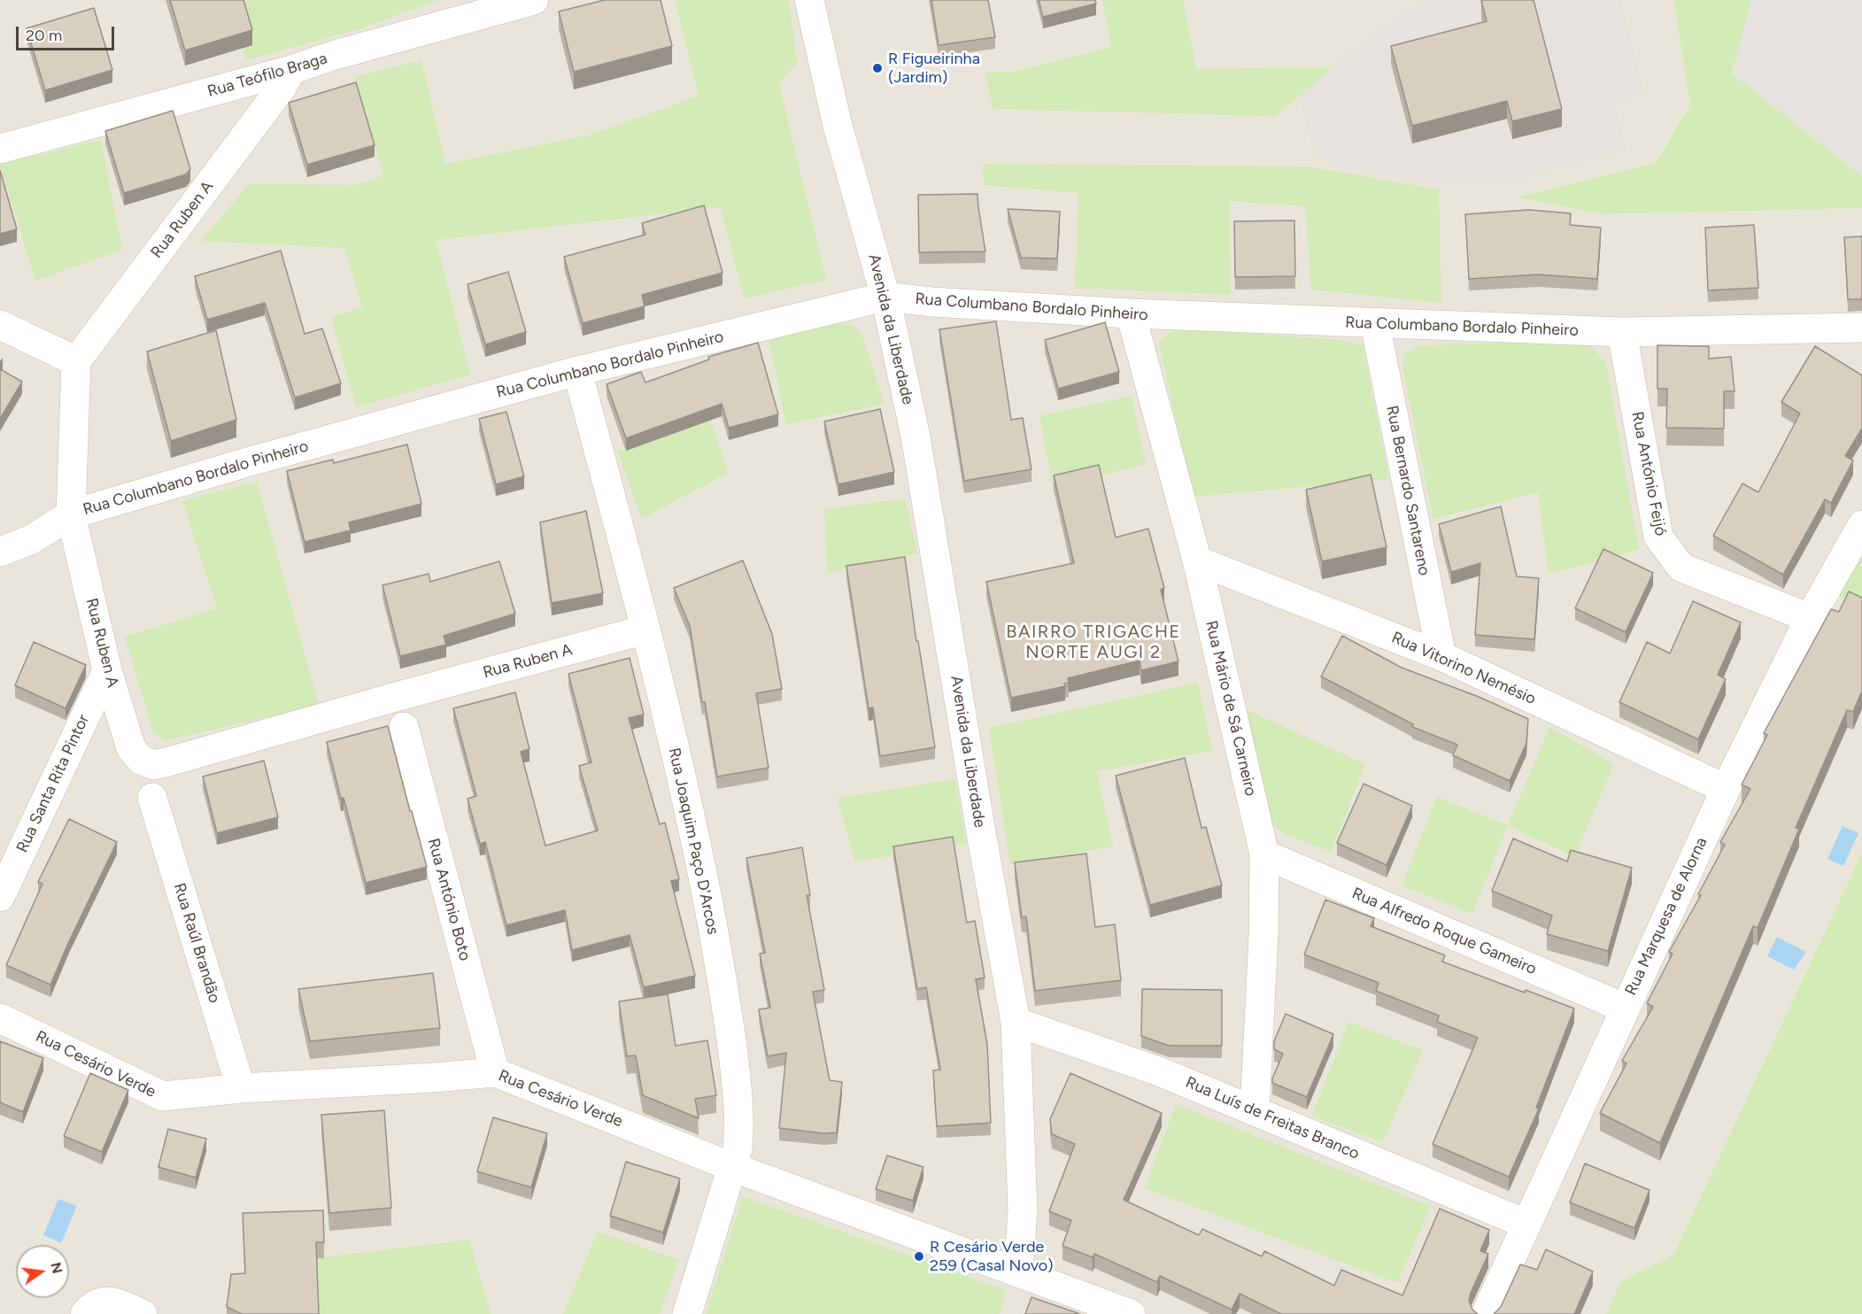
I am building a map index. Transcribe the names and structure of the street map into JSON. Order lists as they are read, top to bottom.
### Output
{
  "streets": {
    "street": [
      "Rua Teófilo Braga",
      "Rua Ruben A",
      "Rua Columbano Bordalo Pinheiro",
      "Avenida da Liberdade",
      "Rua António Feijó",
      "Rua Bernardo Santareno",
      "Rua Vitorino Nemésio",
      "Rua Mário de Sá Carneiro",
      "Rua Santa Rita Pintor",
      "Rua Joaquim Paço D'Arcos",
      "Rua António Boto",
      "Rua Marquesa de Alorna",
      "Rua Alfredo Roque Gameiro",
      "Rua Raúl Brandão",
      "Rua Cesário Verde",
      "Rua Luís de Freitas Branco"
    ]
  },
  "crossings": [
    ["Rua Teófilo Braga", "Rua Ruben A"],
    ["Rua Ruben A", "Rua Columbano Bordalo Pinheiro"],
    ["Rua Ruben A", "Rua Santa Rita Pintor"],
    ["Rua Ruben A", "Rua Joaquim Paço D'Arcos"],
    ["Rua Columbano Bordalo Pinheiro", "Avenida da Liberdade"],
    ["Rua Columbano Bordalo Pinheiro", "Rua António Feijó"],
    ["Rua Columbano Bordalo Pinheiro", "Rua Bernardo Santareno"],
    ["Rua Columbano Bordalo Pinheiro", "Rua Mário de Sá Carneiro"],
    ["Rua Columbano Bordalo Pinheiro", "Rua Joaquim Paço D'Arcos"],
    ["Avenida da Liberdade", "Rua Cesário Verde"],
    ["Avenida da Liberdade", "Rua Luís de Freitas Branco"],
    ["Rua António Feijó", "Rua Marquesa de Alorna"],
    ["Rua Bernardo Santareno", "Rua Vitorino Nemésio"],
    ["Rua Vitorino Nemésio", "Rua Mário de Sá Carneiro"],
    ["Rua Vitorino Nemésio", "Rua Marquesa de Alorna"],
    ["Rua Mário de Sá Carneiro", "Rua Alfredo Roque Gameiro"],
    ["Rua Mário de Sá Carneiro", "Rua Luís de Freitas Branco"],
    ["Rua Joaquim Paço D'Arcos", "Rua Cesário Verde"],
    ["Rua António Boto", "Rua Cesário Verde"],
    ["Rua Marquesa de Alorna", "Rua Alfredo Roque Gameiro"],
    ["Rua Marquesa de Alorna", "Rua Luís de Freitas Branco"],
    ["Rua Raúl Brandão", "Rua Cesário Verde"]
  ],
  "districts": ["BAIRRO TRIGACHE NORTE AUGI 2"],
  "places": ["R Figueirinha (Jardim)", "R Cesário Verde 259 (Casal Novo)"],
  "scale_bar": "20 m",
  "north": "right"
}
